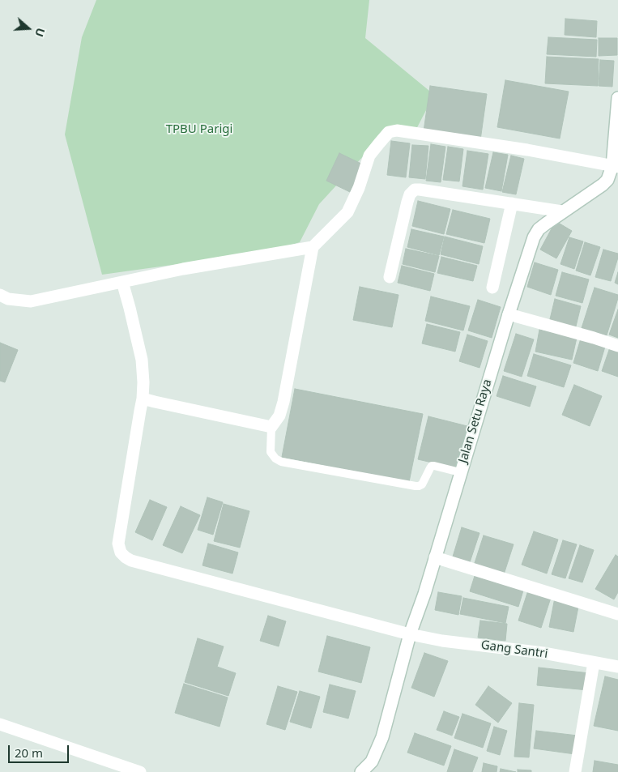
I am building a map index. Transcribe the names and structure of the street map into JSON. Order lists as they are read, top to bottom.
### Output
{
  "streets": {
    "street": ["Jalan Setu Raya", "Gang Santri"]
  },
  "crossings": [
    ["Jalan Setu Raya", "Gang Santri"]
  ],
  "parks": ["TPBU Parigi"],
  "scale_bar": "20 m",
  "north": "right"
}
